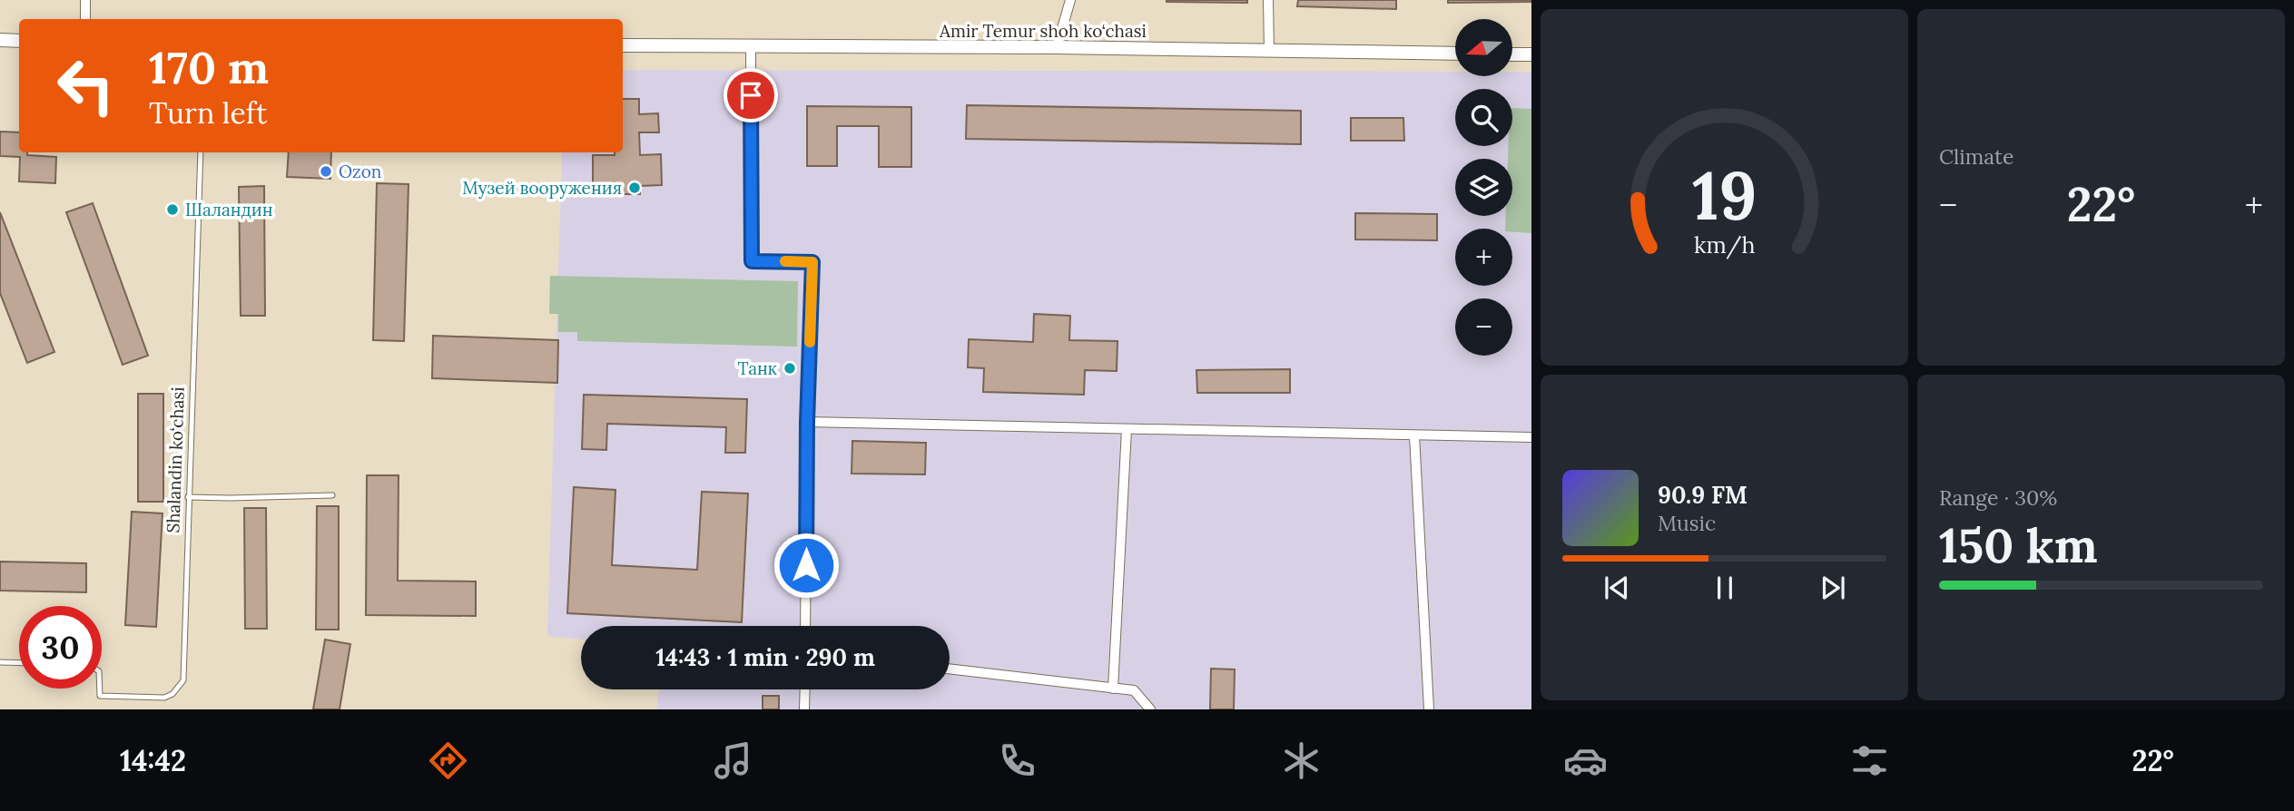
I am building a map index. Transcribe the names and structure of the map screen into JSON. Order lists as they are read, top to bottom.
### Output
{
  "streets": {
    "main road": ["Amir Temur shoh ko‘chasi"],
    "lane": ["Shalandin ko‘chasi"]
  },
  "places": [
    "Ozon",
    "Музей вооружения",
    "Шаландин",
    "Танк"
  ],
  "north": "left",
  "page": {
    "tile": [
      "Climate",
      ["Range · 30%", "150 km"]
    ],
    "map_buttons": ["+", "−"],
    "turn": ["170 m", "Turn left"],
    "heat": ["−", "22°", "+"],
    "song": ["90.9 FM", "Music"],
    "limit": "30",
    "trip": "14:43 · 1 min · 290 m",
    "tabs": ["14:42", "22°"],
    "gauge": ["19", "km/h"]
  }
}
